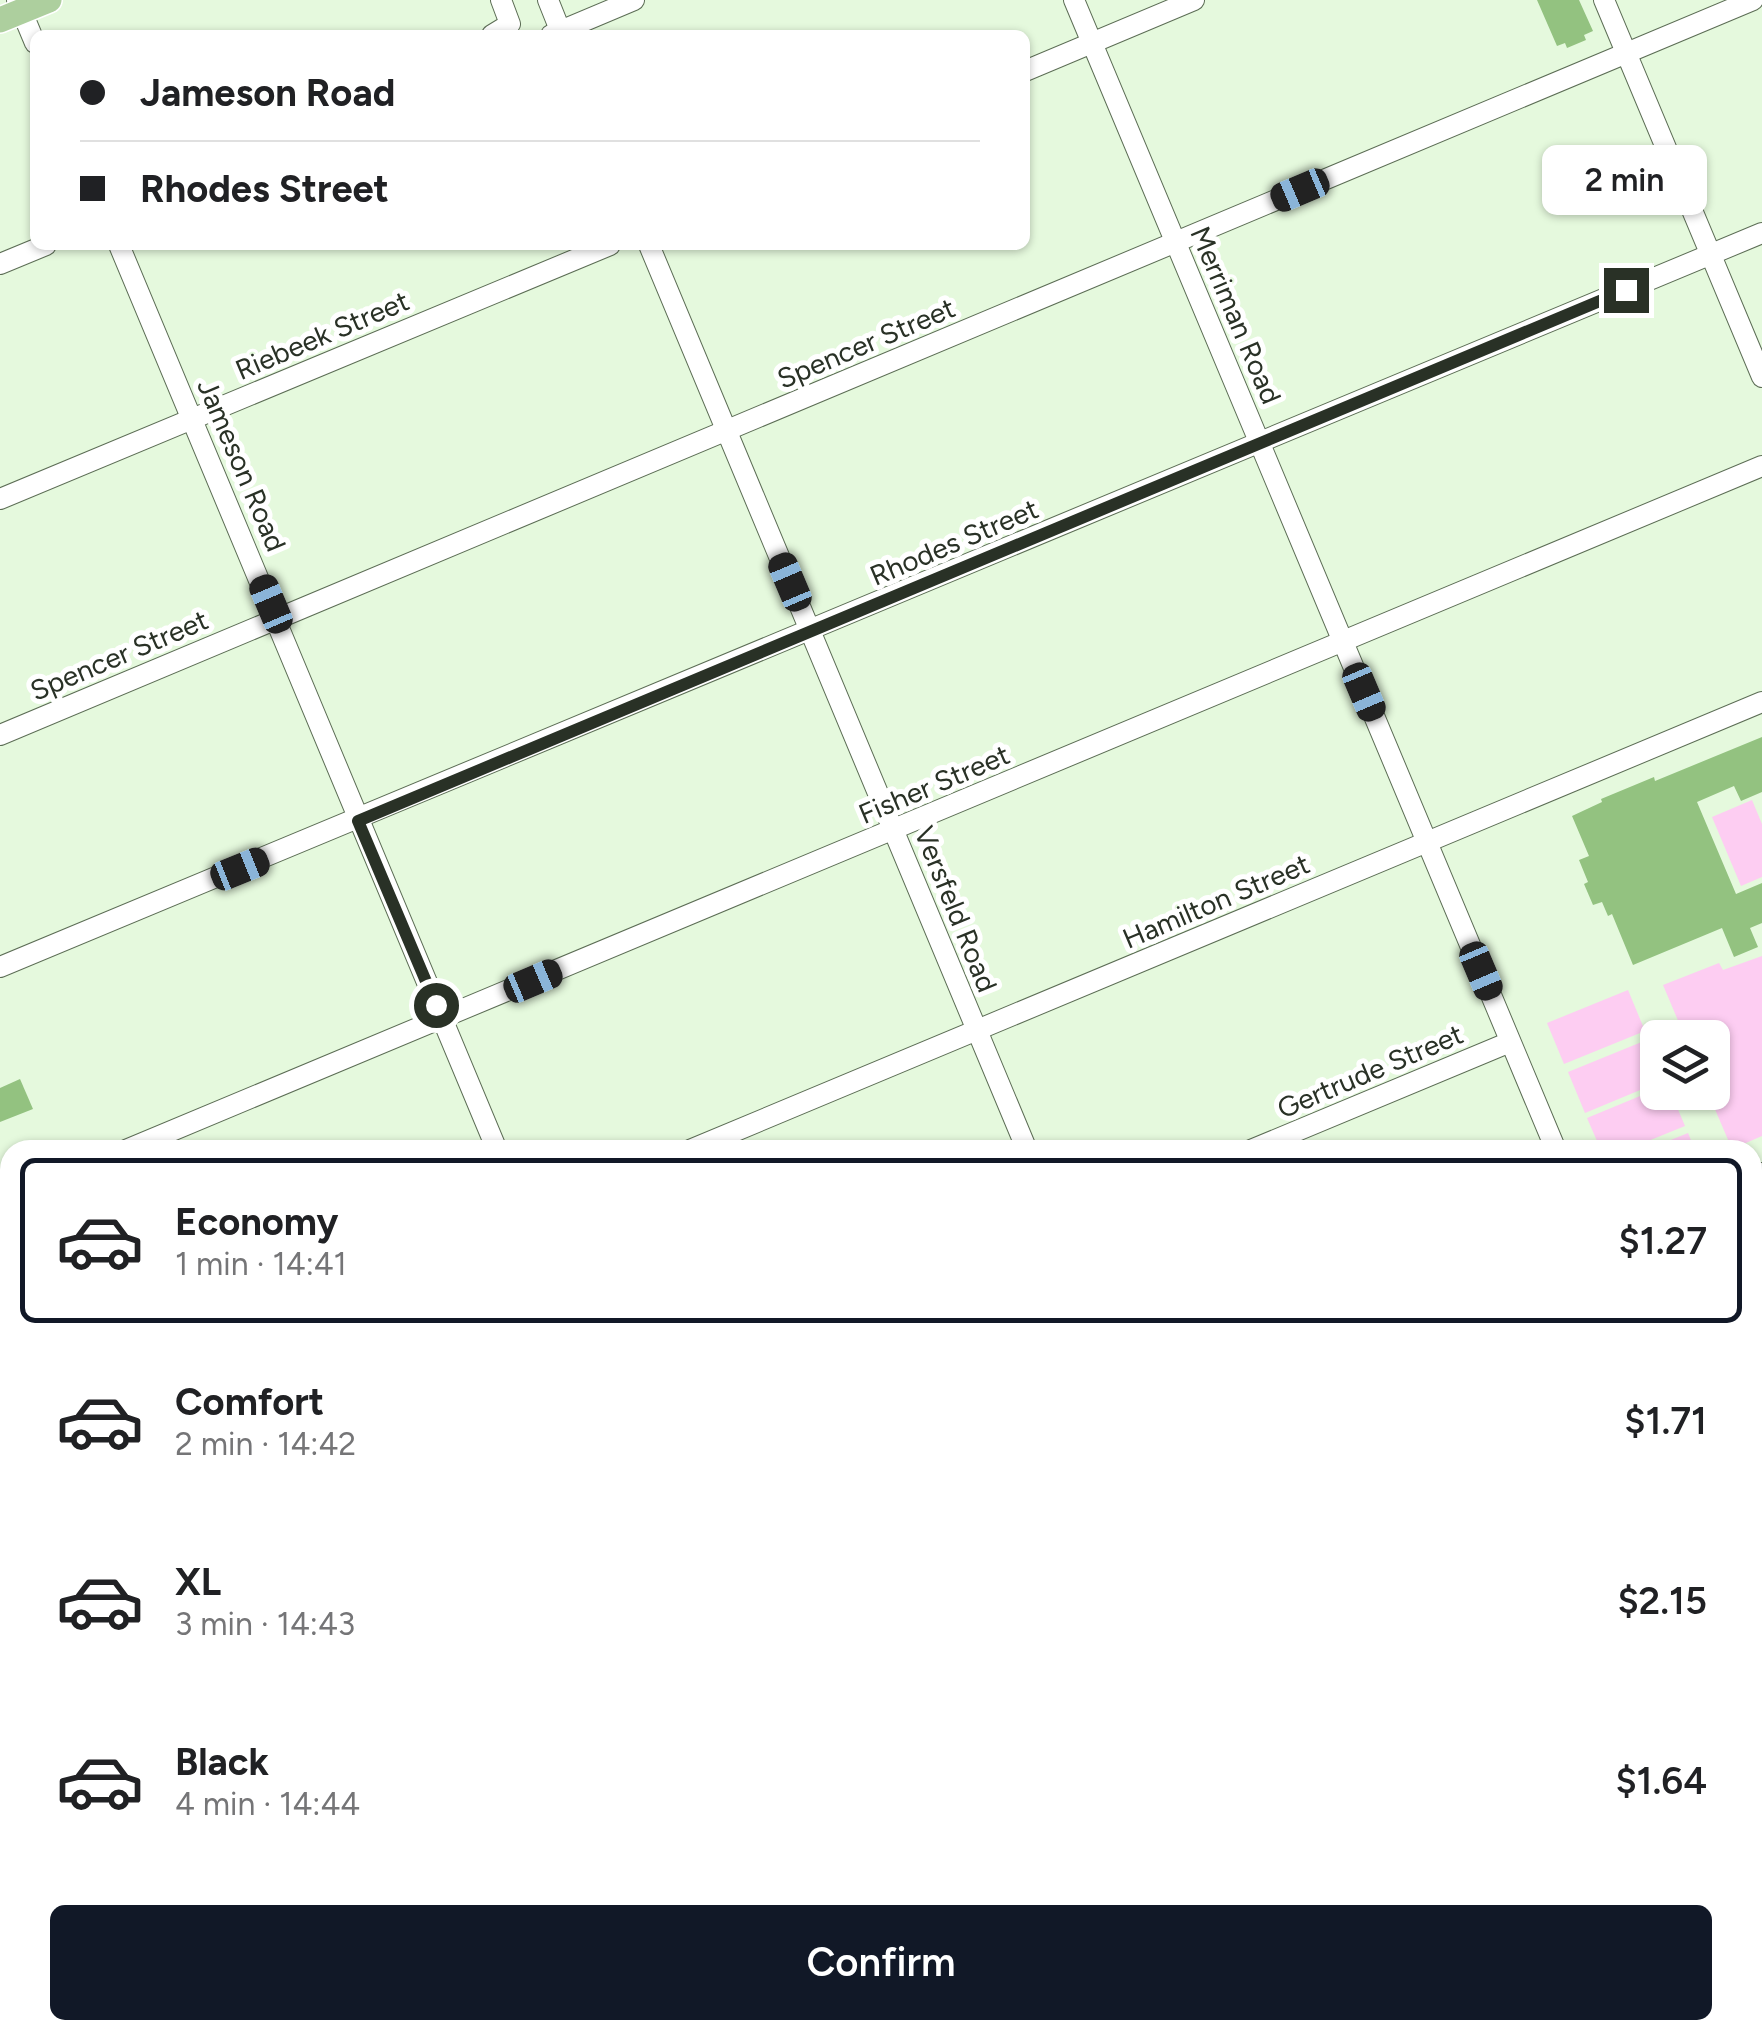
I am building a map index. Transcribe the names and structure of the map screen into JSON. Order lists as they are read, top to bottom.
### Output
{
  "streets": {
    "street": [
      "Merriman Road",
      "Riebeek Street",
      "Spencer Street",
      "Jameson Road",
      "Rhodes Street",
      "Fisher Street",
      "Hamilton Street",
      "Versfeld Road",
      "Gertrude Street"
    ]
  },
  "crossings": [
    ["Merriman Road", "Spencer Street"],
    ["Merriman Road", "Rhodes Street"],
    ["Merriman Road", "Fisher Street"],
    ["Merriman Road", "Hamilton Street"],
    ["Merriman Road", "Gertrude Street"],
    ["Riebeek Street", "Jameson Road"],
    ["Spencer Street", "Jameson Road"],
    ["Spencer Street", "Versfeld Road"],
    ["Jameson Road", "Rhodes Street"],
    ["Jameson Road", "Fisher Street"],
    ["Rhodes Street", "Versfeld Road"],
    ["Fisher Street", "Versfeld Road"],
    ["Hamilton Street", "Versfeld Road"]
  ],
  "page": {
    "banner": ["Jameson Road", "Rhodes Street"],
    "bubble": "2 min",
    "list": [
      {
        "name": "Economy",
        "note": "1 min · 14:41",
        "value": "$1.27"
      },
      {
        "name": "Comfort",
        "note": "2 min · 14:42",
        "value": "$1.71"
      },
      {
        "name": "XL",
        "note": "3 min · 14:43",
        "value": "$2.15"
      },
      {
        "name": "Black",
        "note": "4 min · 14:44",
        "value": "$1.64"
      }
    ],
    "buttons": "Confirm"
  }
}
